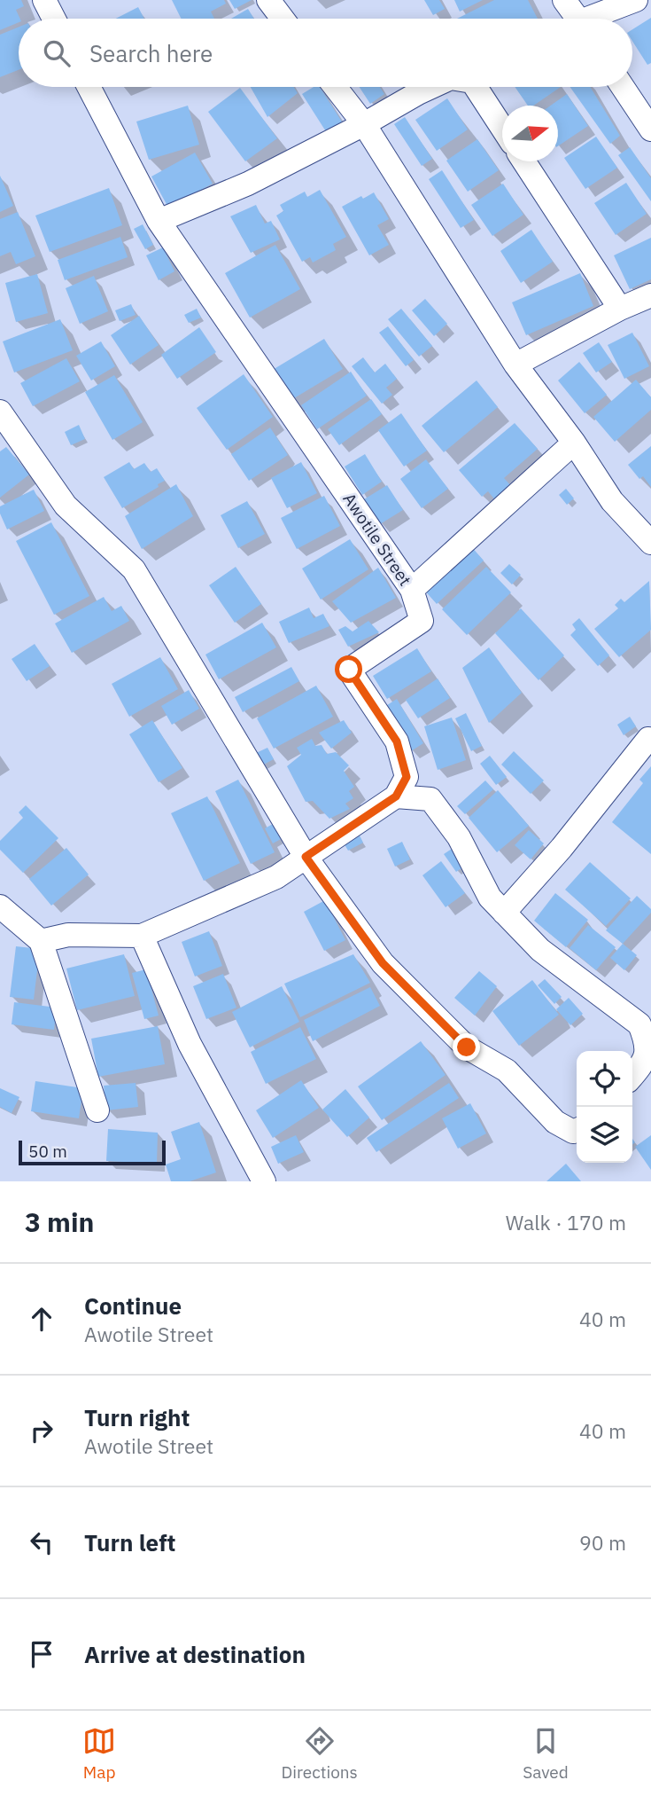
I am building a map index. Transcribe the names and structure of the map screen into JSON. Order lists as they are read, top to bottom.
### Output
{
  "streets": {
    "street": ["Awotile Street"]
  },
  "scale_bar": "50 m",
  "north": "right",
  "page": {
    "search": "Search here",
    "scale": "50 m",
    "heading": ["3 min", "Walk · 170 m"],
    "list": [
      ["Continue", "Awotile Street", "40 m"],
      ["Turn right", "Awotile Street", "40 m"],
      ["Turn left", "90 m"],
      "Arrive at destination"
    ],
    "nav": ["Map", "Directions", "Saved"]
  }
}
